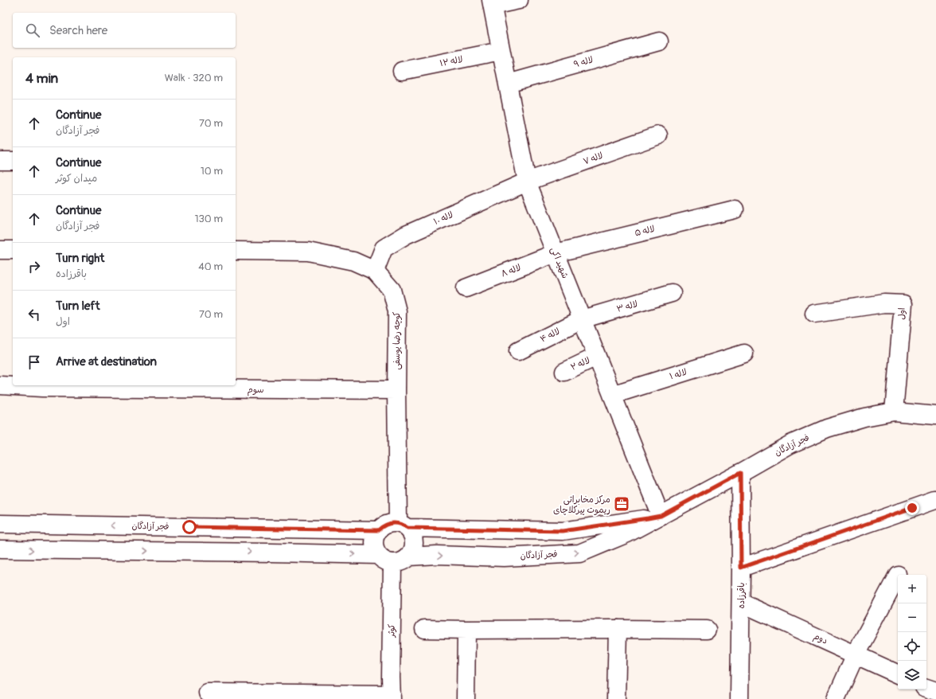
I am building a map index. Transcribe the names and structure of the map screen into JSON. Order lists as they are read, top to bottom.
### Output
{
  "streets": {
    "street": [
      "لاله ۱۲",
      "لاله ۹",
      "لاله ۷",
      "لاله ۱۰",
      "لاله ۵",
      "شهید اکی",
      "لاله ۸",
      "لاله ۳",
      "اول",
      "لاله ۴",
      "کوچه رضا یوسفی",
      "لاله ۲",
      "لاله ۱",
      "سوم",
      "فجر آزادگان",
      "باقرزاده",
      "کوثر",
      "دوم"
    ]
  },
  "crossings": [
    ["لاله ۱۲", "شهید اکی"],
    ["لاله ۹", "شهید اکی"],
    ["لاله ۷", "لاله ۱۰"],
    ["لاله ۷", "شهید اکی"],
    ["لاله ۱۰", "شهید اکی"],
    ["لاله ۱۰", "کوچه رضا یوسفی"],
    ["لاله ۵", "شهید اکی"],
    ["لاله ۵", "لاله ۸"],
    ["شهید اکی", "لاله ۸"],
    ["شهید اکی", "لاله ۳"],
    ["شهید اکی", "لاله ۴"],
    ["شهید اکی", "لاله ۲"],
    ["شهید اکی", "لاله ۱"],
    ["شهید اکی", "فجر آزادگان"],
    ["لاله ۳", "لاله ۴"],
    ["اول", "فجر آزادگان"],
    ["کوچه رضا یوسفی", "سوم"],
    ["کوچه رضا یوسفی", "فجر آزادگان"],
    ["کوچه رضا یوسفی", "کوثر"],
    ["فجر آزادگان", "باقرزاده"],
    ["فجر آزادگان", "کوثر"],
    ["باقرزاده", "دوم"]
  ],
  "places": {
    "office": ["مرکز مخابراتی ریموت پیرکلاچای"]
  },
  "page": {
    "search": "Search here",
    "heading": ["4 min", "Walk · 320 m"],
    "list": [
      ["Continue", "فجر آزادگان", "70 m"],
      ["Continue", "میدان کوثر", "10 m"],
      ["Continue", "فجر آزادگان", "130 m"],
      ["Turn right", "باقرزاده", "40 m"],
      ["Turn left", "اول", "70 m"],
      "Arrive at destination"
    ],
    "map_buttons": ["+", "−"]
  }
}
